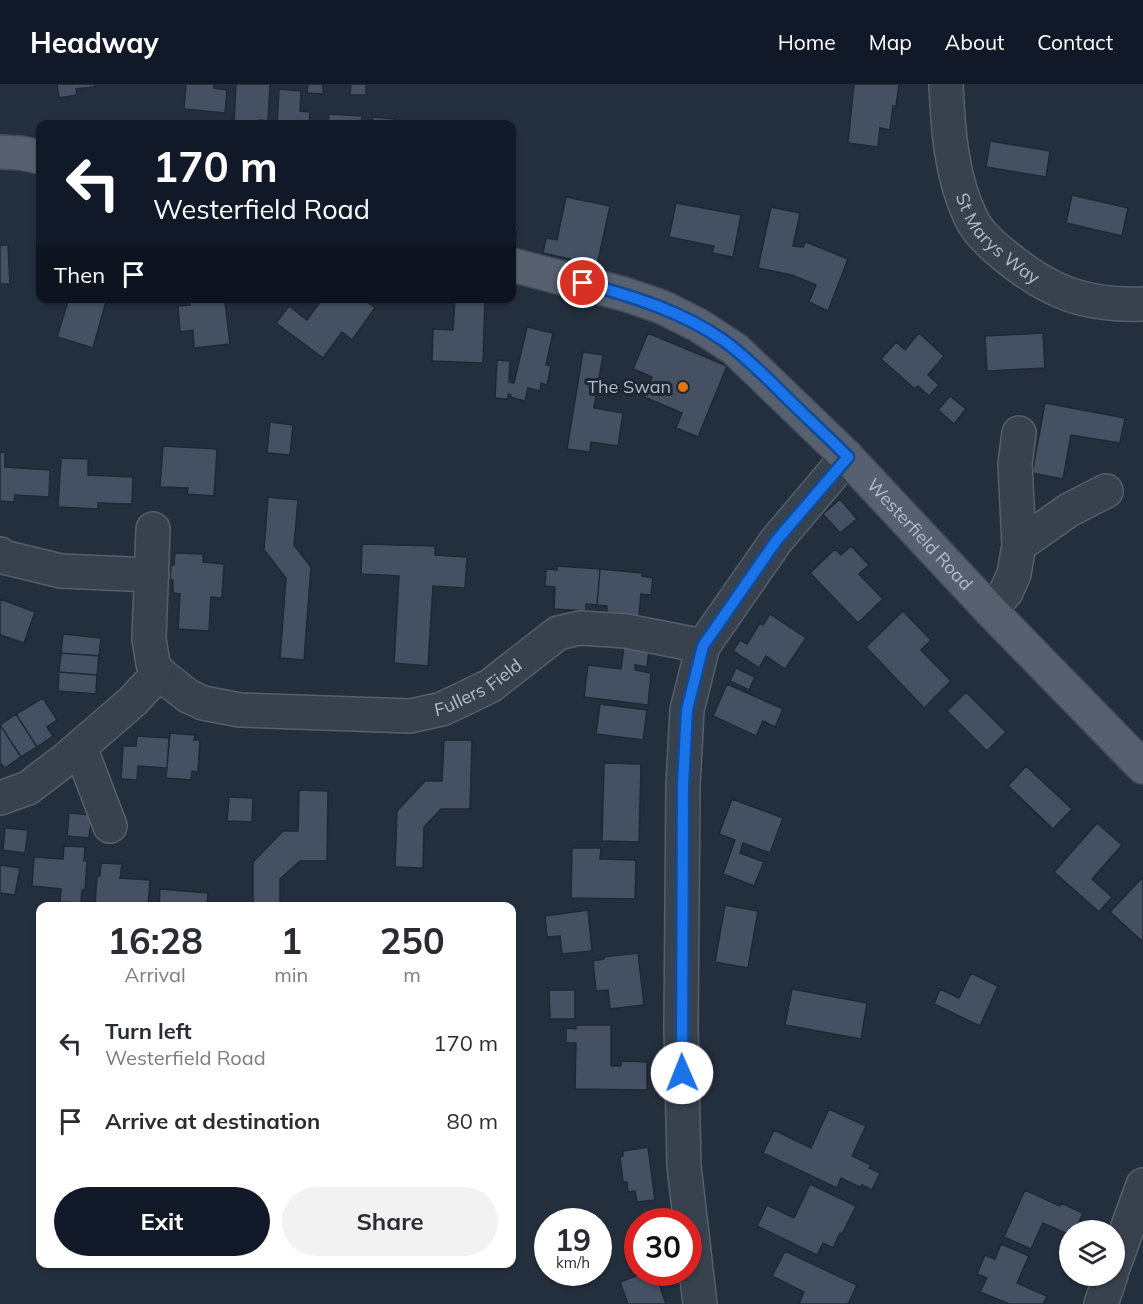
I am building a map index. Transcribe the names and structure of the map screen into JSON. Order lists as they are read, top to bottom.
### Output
{
  "streets": {
    "main road": ["Westerfield Road"],
    "street": ["St Marys Way", "Fullers Field"]
  },
  "places": ["The Swan"],
  "page": {
    "header": "Headway",
    "nav": [
      "Home",
      "Map",
      "About",
      "Contact"
    ],
    "turn": ["170 m", "Westerfield Road"],
    "then": "Then",
    "eta": [
      "16:28",
      "Arrival",
      "1",
      "min",
      "250",
      "m"
    ],
    "list": [
      {
        "name": "Turn left",
        "note": "Westerfield Road",
        "value": "170 m"
      },
      {
        "name": "Arrive at destination",
        "value": "80 m"
      }
    ],
    "buttons": ["Exit", "Share"],
    "speed": "19 km/h",
    "limit": "30"
  }
}
